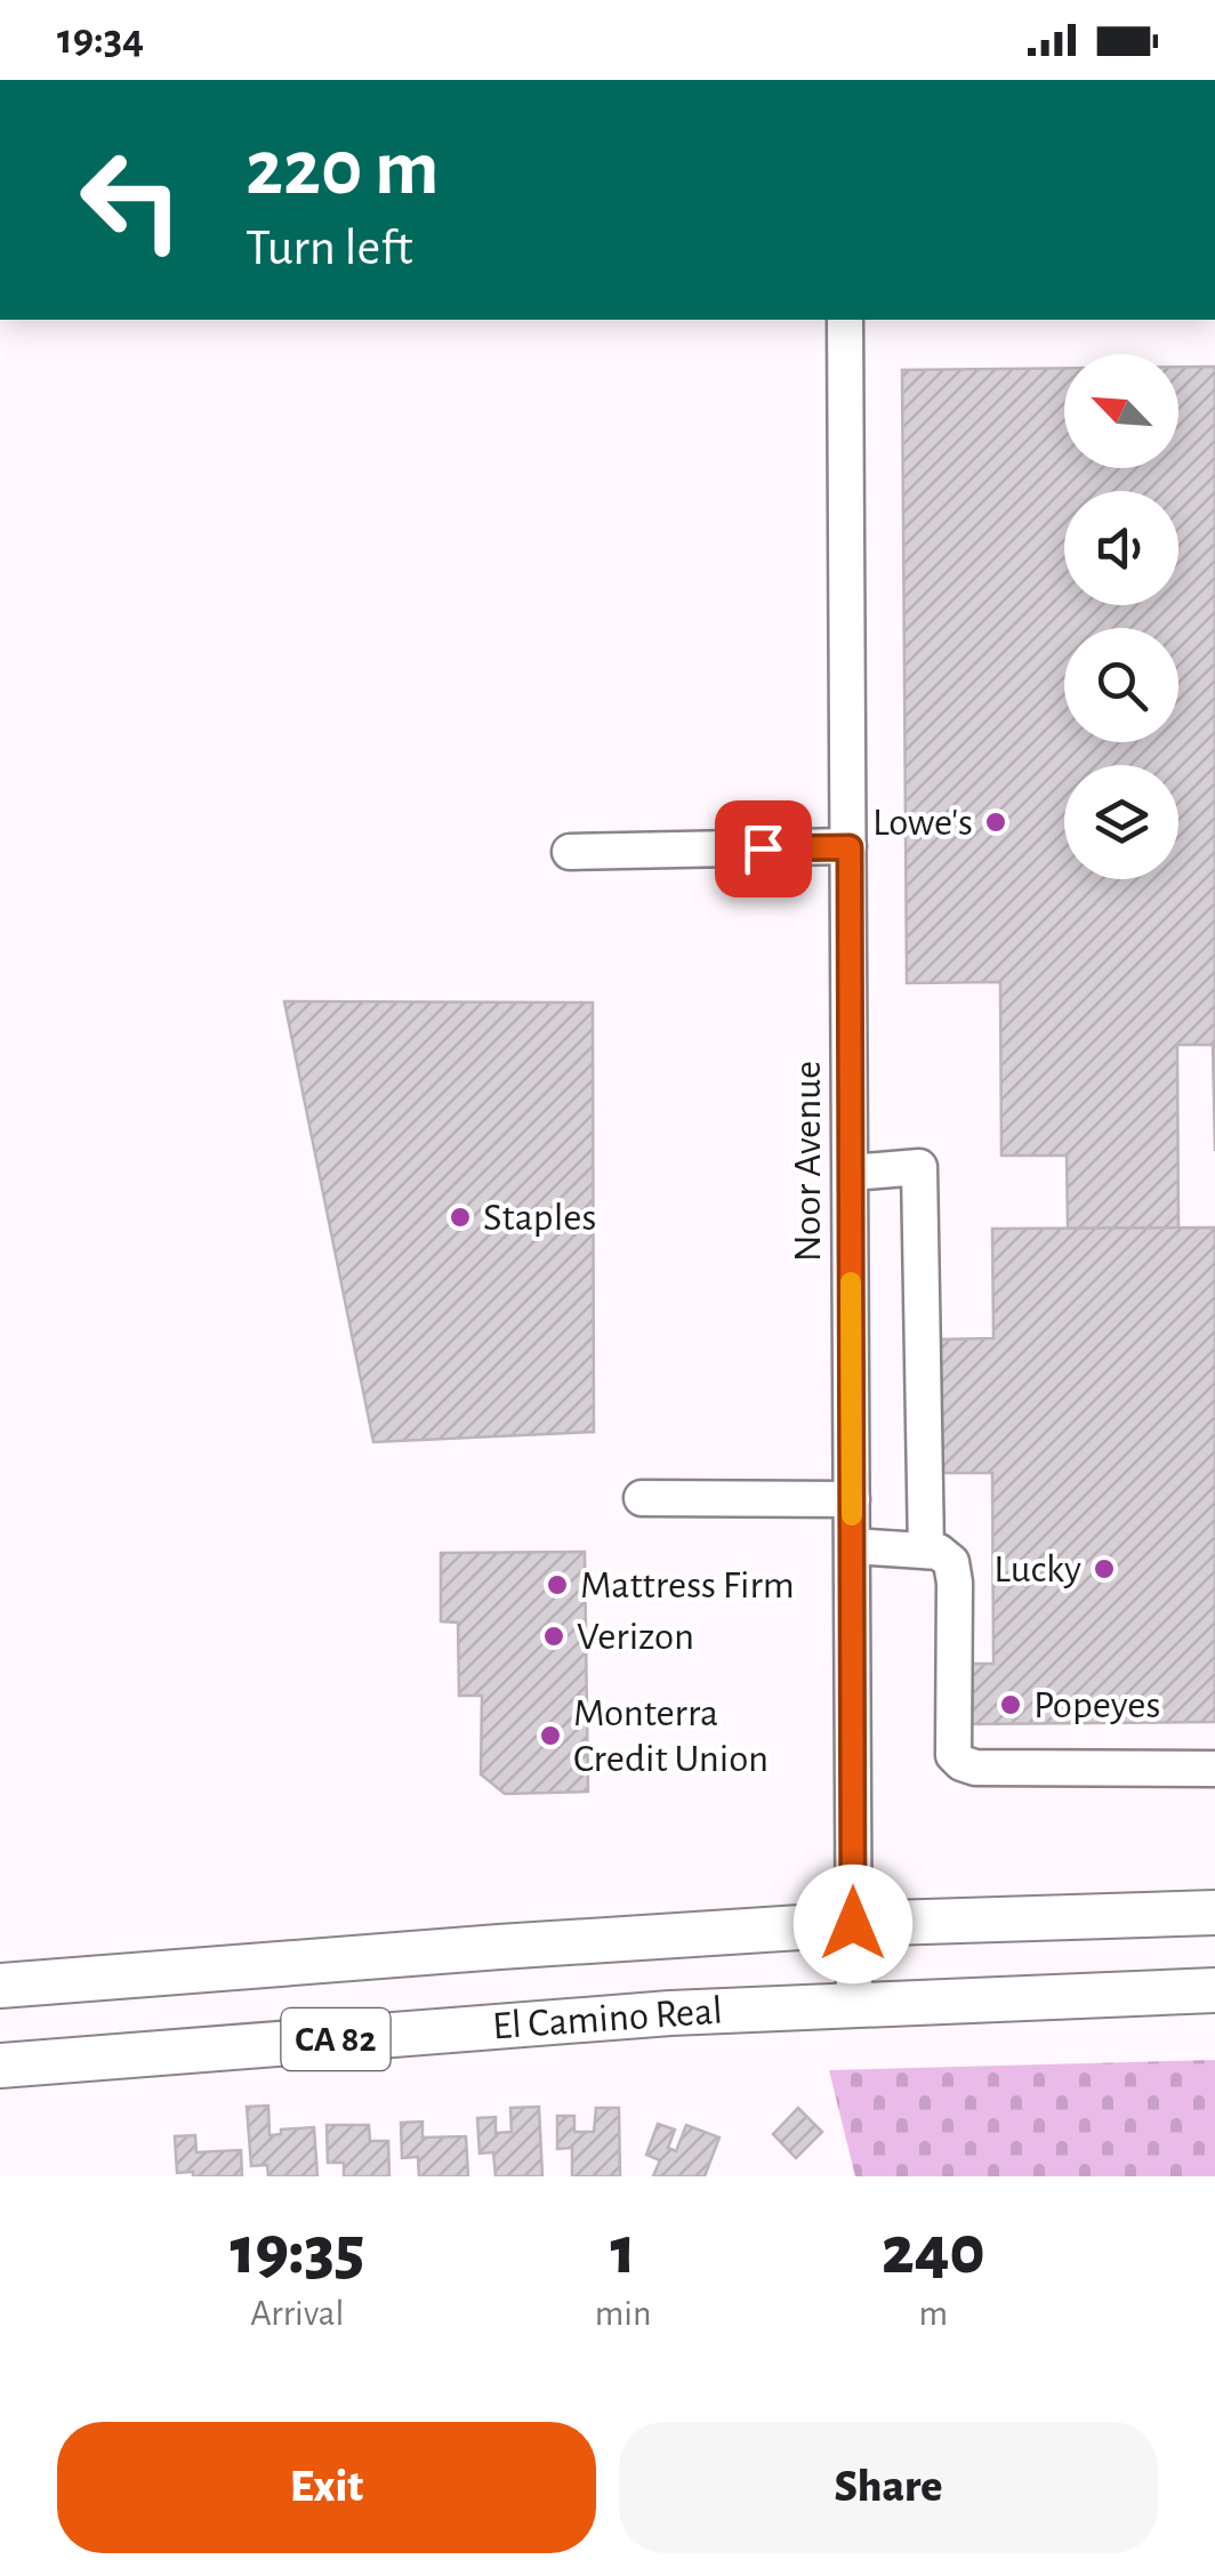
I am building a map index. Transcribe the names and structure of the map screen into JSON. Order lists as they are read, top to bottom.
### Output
{
  "streets": {
    "main road": ["El Camino Real", "CA 82"],
    "street": ["Noor Avenue"]
  },
  "crossings": [
    ["Noor Avenue", "El Camino Real"]
  ],
  "places": [
    "Lowe's",
    "Staples",
    "Lucky",
    "Mattress Firm",
    "Verizon",
    "Popeyes",
    "Monterra Credit Union"
  ],
  "north": "top left",
  "page": {
    "status": "19:34",
    "turn": ["220 m", "Turn left"],
    "eta": [
      "19:35",
      "Arrival",
      "1",
      "min",
      "240",
      "m"
    ],
    "buttons": ["Exit", "Share"]
  }
}
